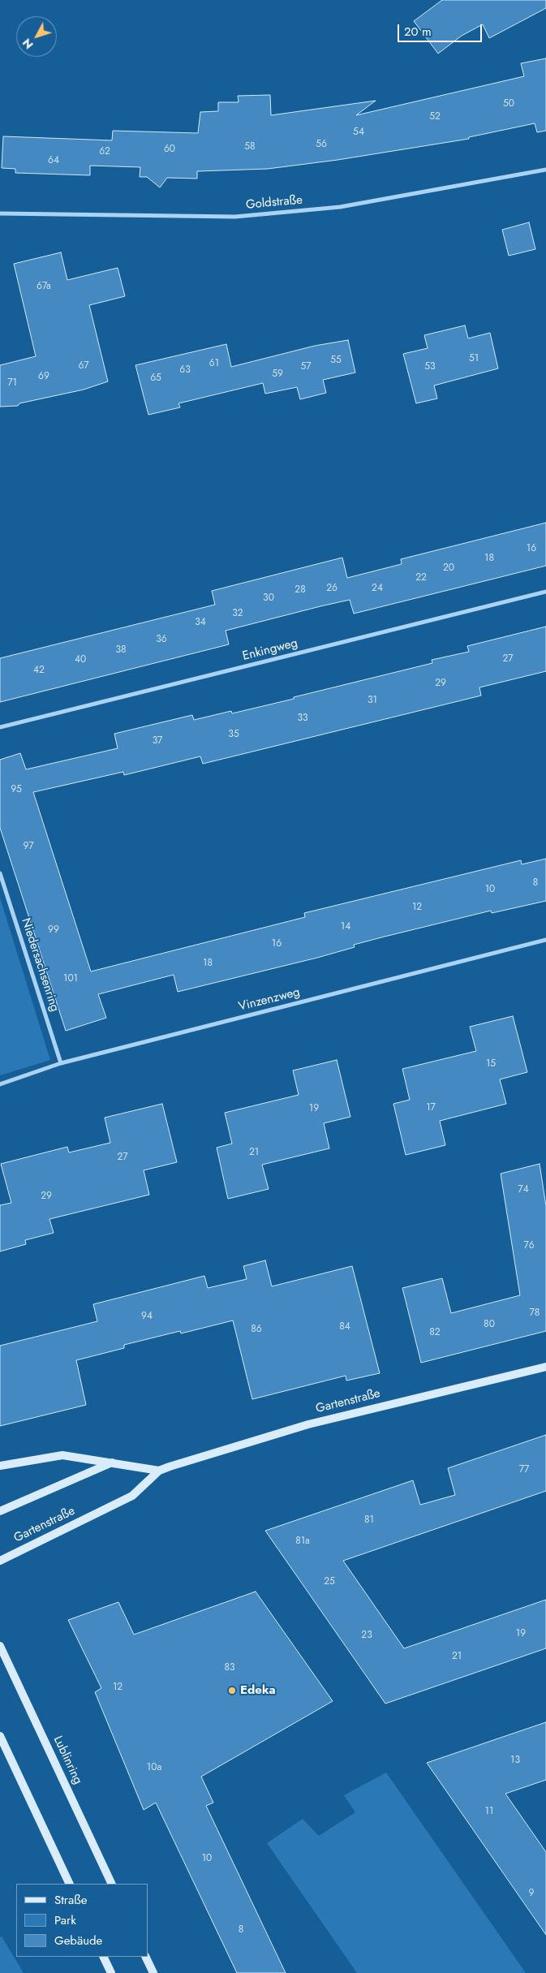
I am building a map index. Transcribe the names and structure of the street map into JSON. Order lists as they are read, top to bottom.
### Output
{
  "streets": {
    "street": [
      "Goldstraße",
      "Enkingweg",
      "Niedersachsenring",
      "Vinzenzweg",
      "Gartenstraße",
      "Lublinring"
    ]
  },
  "crossings": [
    ["Niedersachsenring", "Vinzenzweg"]
  ],
  "places": ["Edeka"],
  "house_numbers": [
    "50",
    "52",
    "54",
    "56",
    "58",
    "60",
    "62",
    "64",
    "67a",
    "51",
    "55",
    "61",
    "67",
    "57",
    "53",
    "63",
    "59",
    "69",
    "65",
    "71",
    "16",
    "18",
    "20",
    "22",
    "26",
    "24",
    "28",
    "30",
    "32",
    "34",
    "36",
    "38",
    "27",
    "40",
    "42",
    "29",
    "31",
    "33",
    "35",
    "37",
    "95",
    "97",
    "8",
    "10",
    "12",
    "14",
    "99",
    "16",
    "18",
    "101",
    "15",
    "17",
    "19",
    "21",
    "27",
    "74",
    "29",
    "76",
    "78",
    "94",
    "80",
    "84",
    "86",
    "82",
    "77",
    "81",
    "81a",
    "25",
    "19",
    "23",
    "21",
    "83",
    "12",
    "13",
    "10a",
    "11",
    "10",
    "9",
    "8"
  ],
  "legend": ["Straße", "Park", "Gebäude"],
  "scale_bar": "20 m",
  "north": "bottom left"
}
